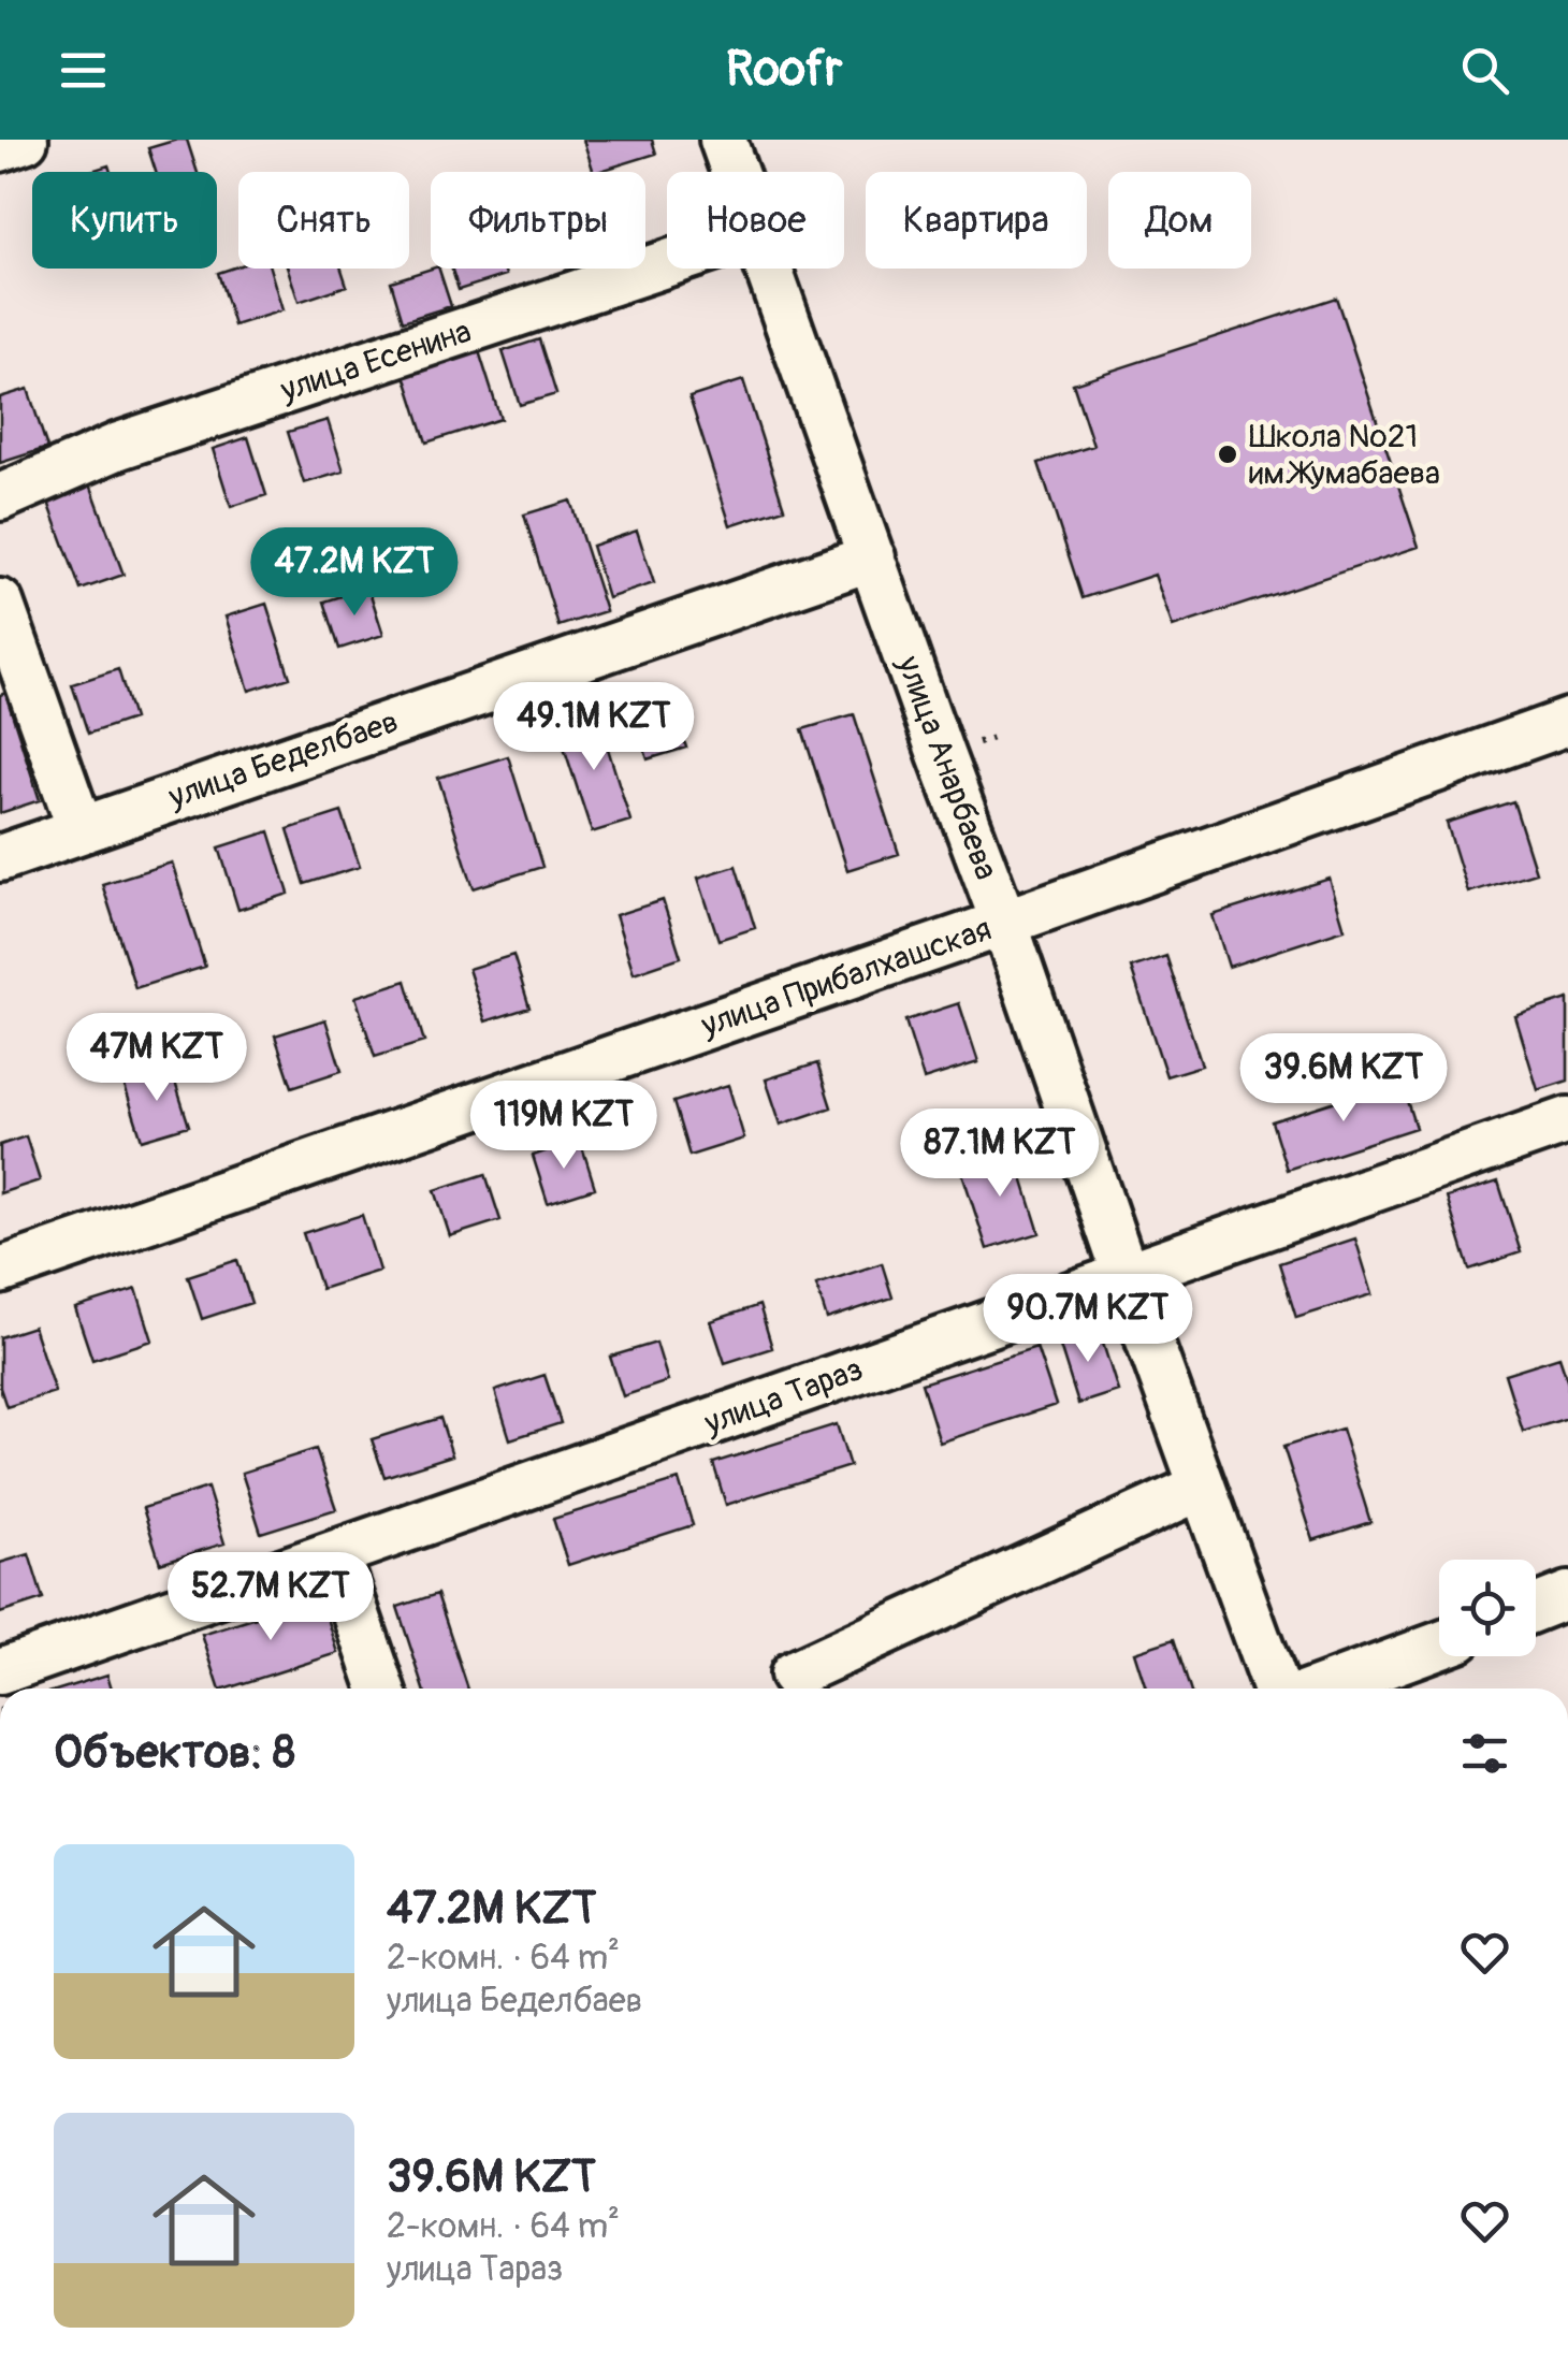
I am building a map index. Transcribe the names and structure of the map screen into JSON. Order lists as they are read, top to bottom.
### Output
{
  "streets": {
    "street": [
      "улица Есенина",
      "улица Беделбаев",
      "улица Анарбаева",
      "улица Прибалхашская",
      "улица Тараз"
    ]
  },
  "crossings": [
    ["улица Беделбаев", "улица Анарбаева"],
    ["улица Анарбаева", "улица Прибалхашская"],
    ["улица Анарбаева", "улица Тараз"]
  ],
  "places": ["Школа №21 им.Жумабаева"],
  "page": {
    "header": "Roofr",
    "chip": [
      "Купить",
      "Снять",
      "Фильтры",
      "Новое",
      "Квартира",
      "Дом"
    ],
    "price": [
      "47.2M KZT",
      "49.1M KZT",
      "47M KZT",
      "39.6M KZT",
      "119M KZT",
      "87.1M KZT",
      "90.7M KZT",
      "52.7M KZT"
    ],
    "heading": "Объектов: 8",
    "list": [
      {
        "name": "47.2M KZT",
        "note": "2-комн. · 64 m² · улица Беделбаев"
      },
      {
        "name": "39.6M KZT",
        "note": "2-комн. · 64 m² · улица Тараз"
      }
    ]
  }
}
